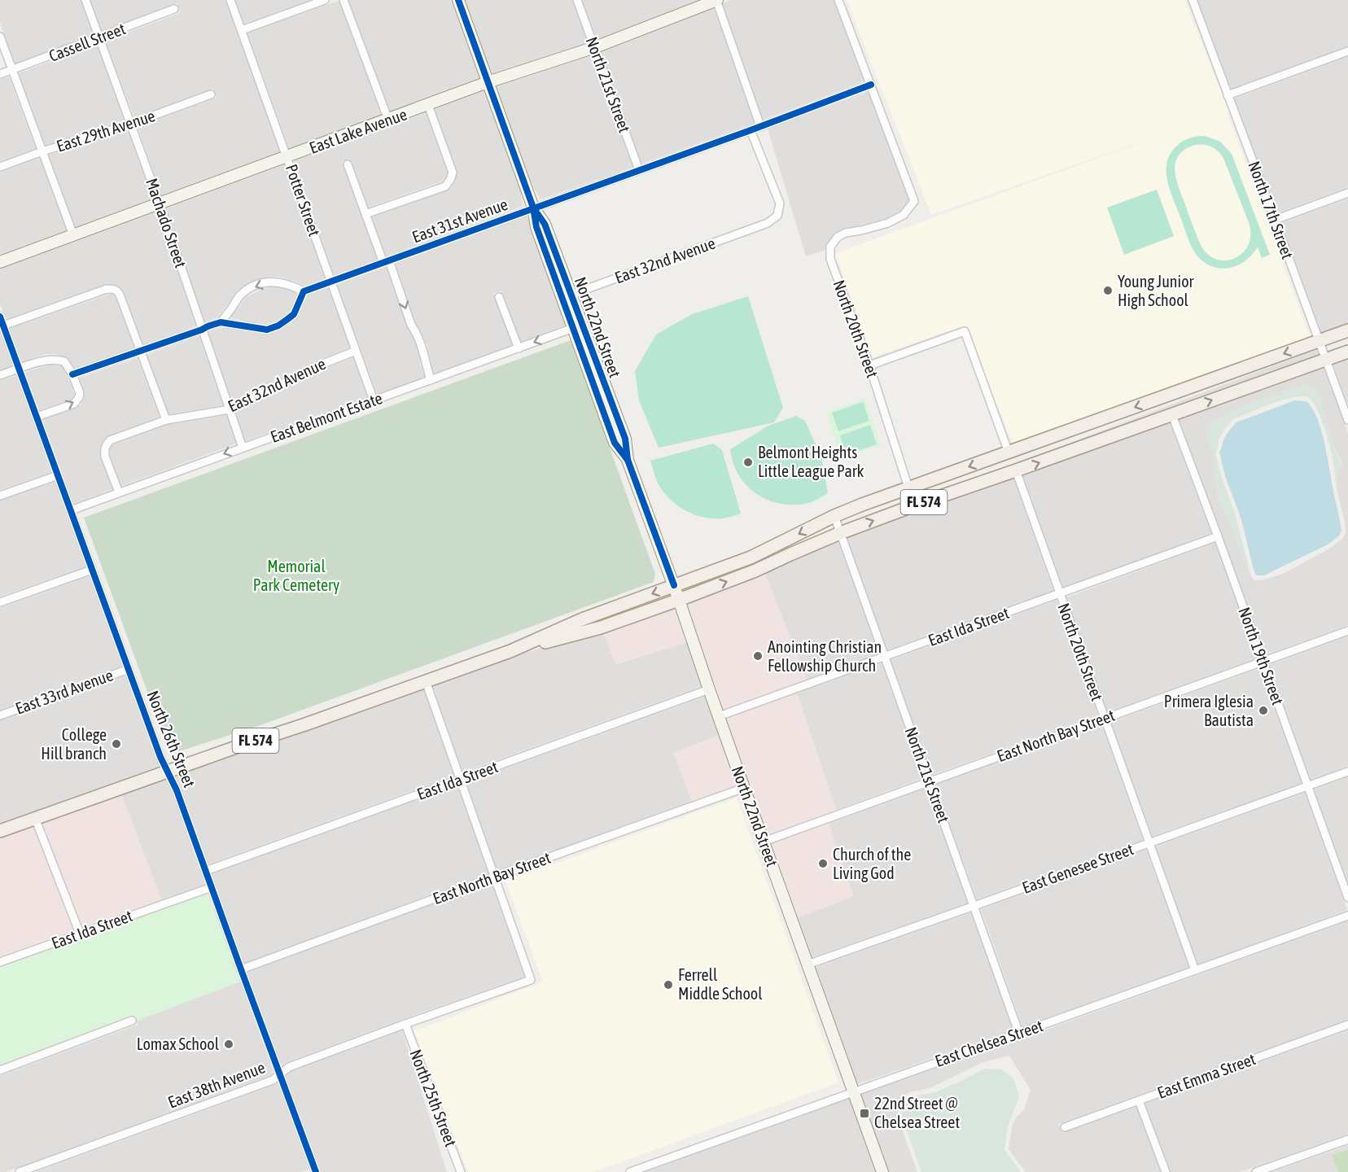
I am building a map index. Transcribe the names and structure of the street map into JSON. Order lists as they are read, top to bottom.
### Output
{
  "streets": {
    "main road": ["East Lake Avenue", "North 22nd Street", "FL 574"],
    "street": [
      "Cassell Street",
      "North 21st Street",
      "East 29th Avenue",
      "Potter Street",
      "North 17th Street",
      "East 31st Avenue",
      "Machado Street",
      "East 32nd Avenue",
      "North 20th Street",
      "East Belmont Estate",
      "East Ida Street",
      "North 19th Street",
      "East 33rd Avenue",
      "East North Bay Street",
      "North 26th Street",
      "East Genesee Street",
      "East Chelsea Street",
      "East Emma Street",
      "East 38th Avenue",
      "North 25th Street"
    ]
  },
  "crossings": [
    ["Cassell Street", "Machado Street"],
    ["North 21st Street", "East Lake Avenue"],
    ["North 21st Street", "East 31st Avenue"],
    ["North 21st Street", "FL 574"],
    ["North 21st Street", "East Ida Street"],
    ["North 21st Street", "East North Bay Street"],
    ["North 21st Street", "East Genesee Street"],
    ["North 21st Street", "East Chelsea Street"],
    ["East 29th Avenue", "Machado Street"],
    ["East Lake Avenue", "Potter Street"],
    ["East Lake Avenue", "Machado Street"],
    ["East Lake Avenue", "North 22nd Street"],
    ["Potter Street", "East 31st Avenue"],
    ["Potter Street", "East 32nd Avenue"],
    ["Potter Street", "East Belmont Estate"],
    ["North 17th Street", "FL 574"],
    ["East 31st Avenue", "East 32nd Avenue"],
    ["East 31st Avenue", "North 22nd Street"],
    ["East 31st Avenue", "North 20th Street"],
    ["Machado Street", "East 32nd Avenue"],
    ["Machado Street", "East Belmont Estate"],
    ["East 32nd Avenue", "North 22nd Street"],
    ["East 32nd Avenue", "East Belmont Estate"],
    ["North 22nd Street", "East Belmont Estate"],
    ["North 22nd Street", "FL 574"],
    ["North 22nd Street", "East Ida Street"],
    ["North 22nd Street", "East North Bay Street"],
    ["North 22nd Street", "East Genesee Street"],
    ["North 22nd Street", "East Chelsea Street"],
    ["North 20th Street", "FL 574"],
    ["North 20th Street", "East Ida Street"],
    ["North 20th Street", "East North Bay Street"],
    ["North 20th Street", "East Genesee Street"],
    ["North 20th Street", "East Chelsea Street"],
    ["East Belmont Estate", "North 26th Street"],
    ["FL 574", "North 19th Street"],
    ["FL 574", "North 26th Street"],
    ["East Ida Street", "North 19th Street"],
    ["East Ida Street", "North 26th Street"],
    ["North 19th Street", "East North Bay Street"],
    ["North 19th Street", "East Genesee Street"],
    ["East 33rd Avenue", "North 26th Street"],
    ["East North Bay Street", "North 26th Street"],
    ["East North Bay Street", "East 38th Avenue"],
    ["North 26th Street", "East 38th Avenue"],
    ["East 38th Avenue", "North 25th Street"]
  ],
  "one_way": ["East Belmont Estate"],
  "parks": ["Memorial Park Cemetery"],
  "places": {
    "other": [
      "Young Junior High School",
      "Belmont Heights Little League Park",
      "Anointing Christian Fellowship Church",
      "Primera Iglesia Bautista",
      "College Hill branch",
      "Church of the Living God",
      "Ferrell Middle School",
      "Lomax School"
    ],
    "transit": ["22nd Street @ Chelsea Street"]
  }
}
